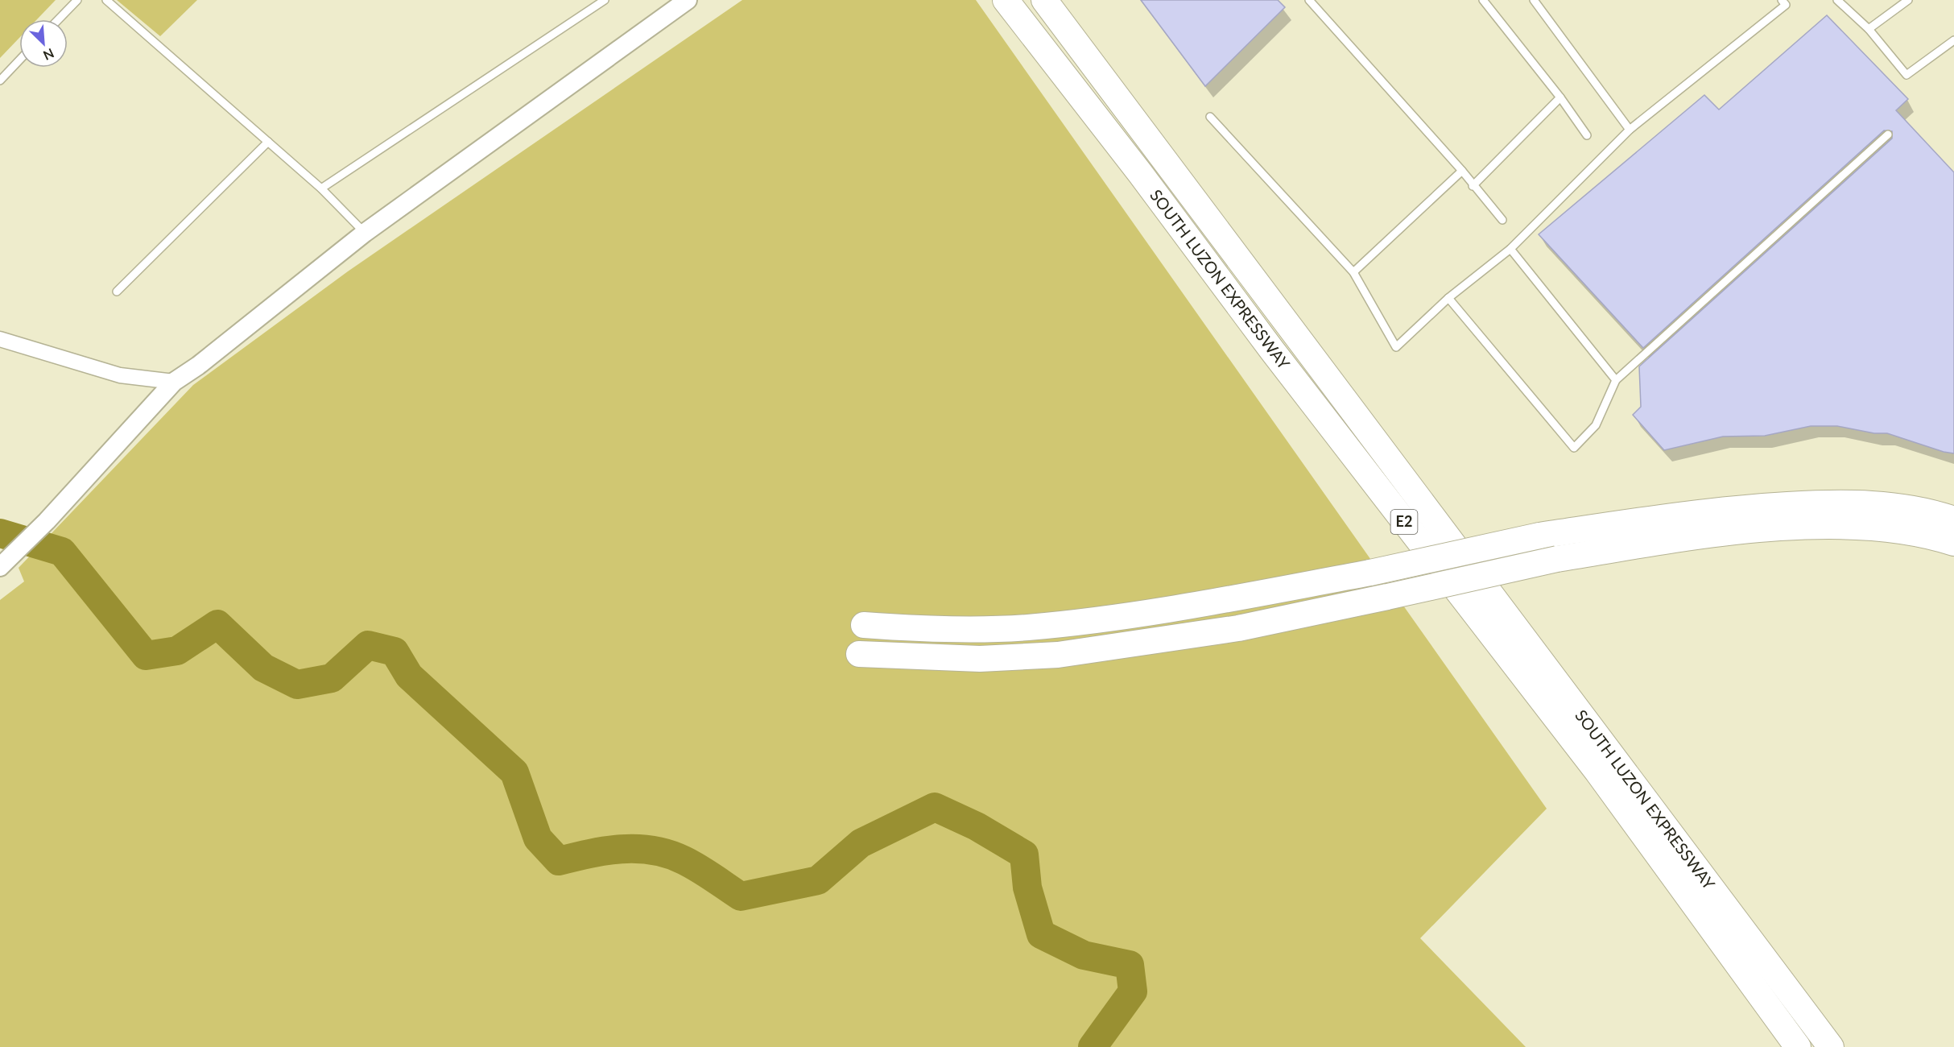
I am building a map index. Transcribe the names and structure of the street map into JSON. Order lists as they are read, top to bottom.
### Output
{
  "streets": {
    "highway": ["SOUTH LUZON EXPRESSWAY", "E2"]
  },
  "north": "bottom right"
}
